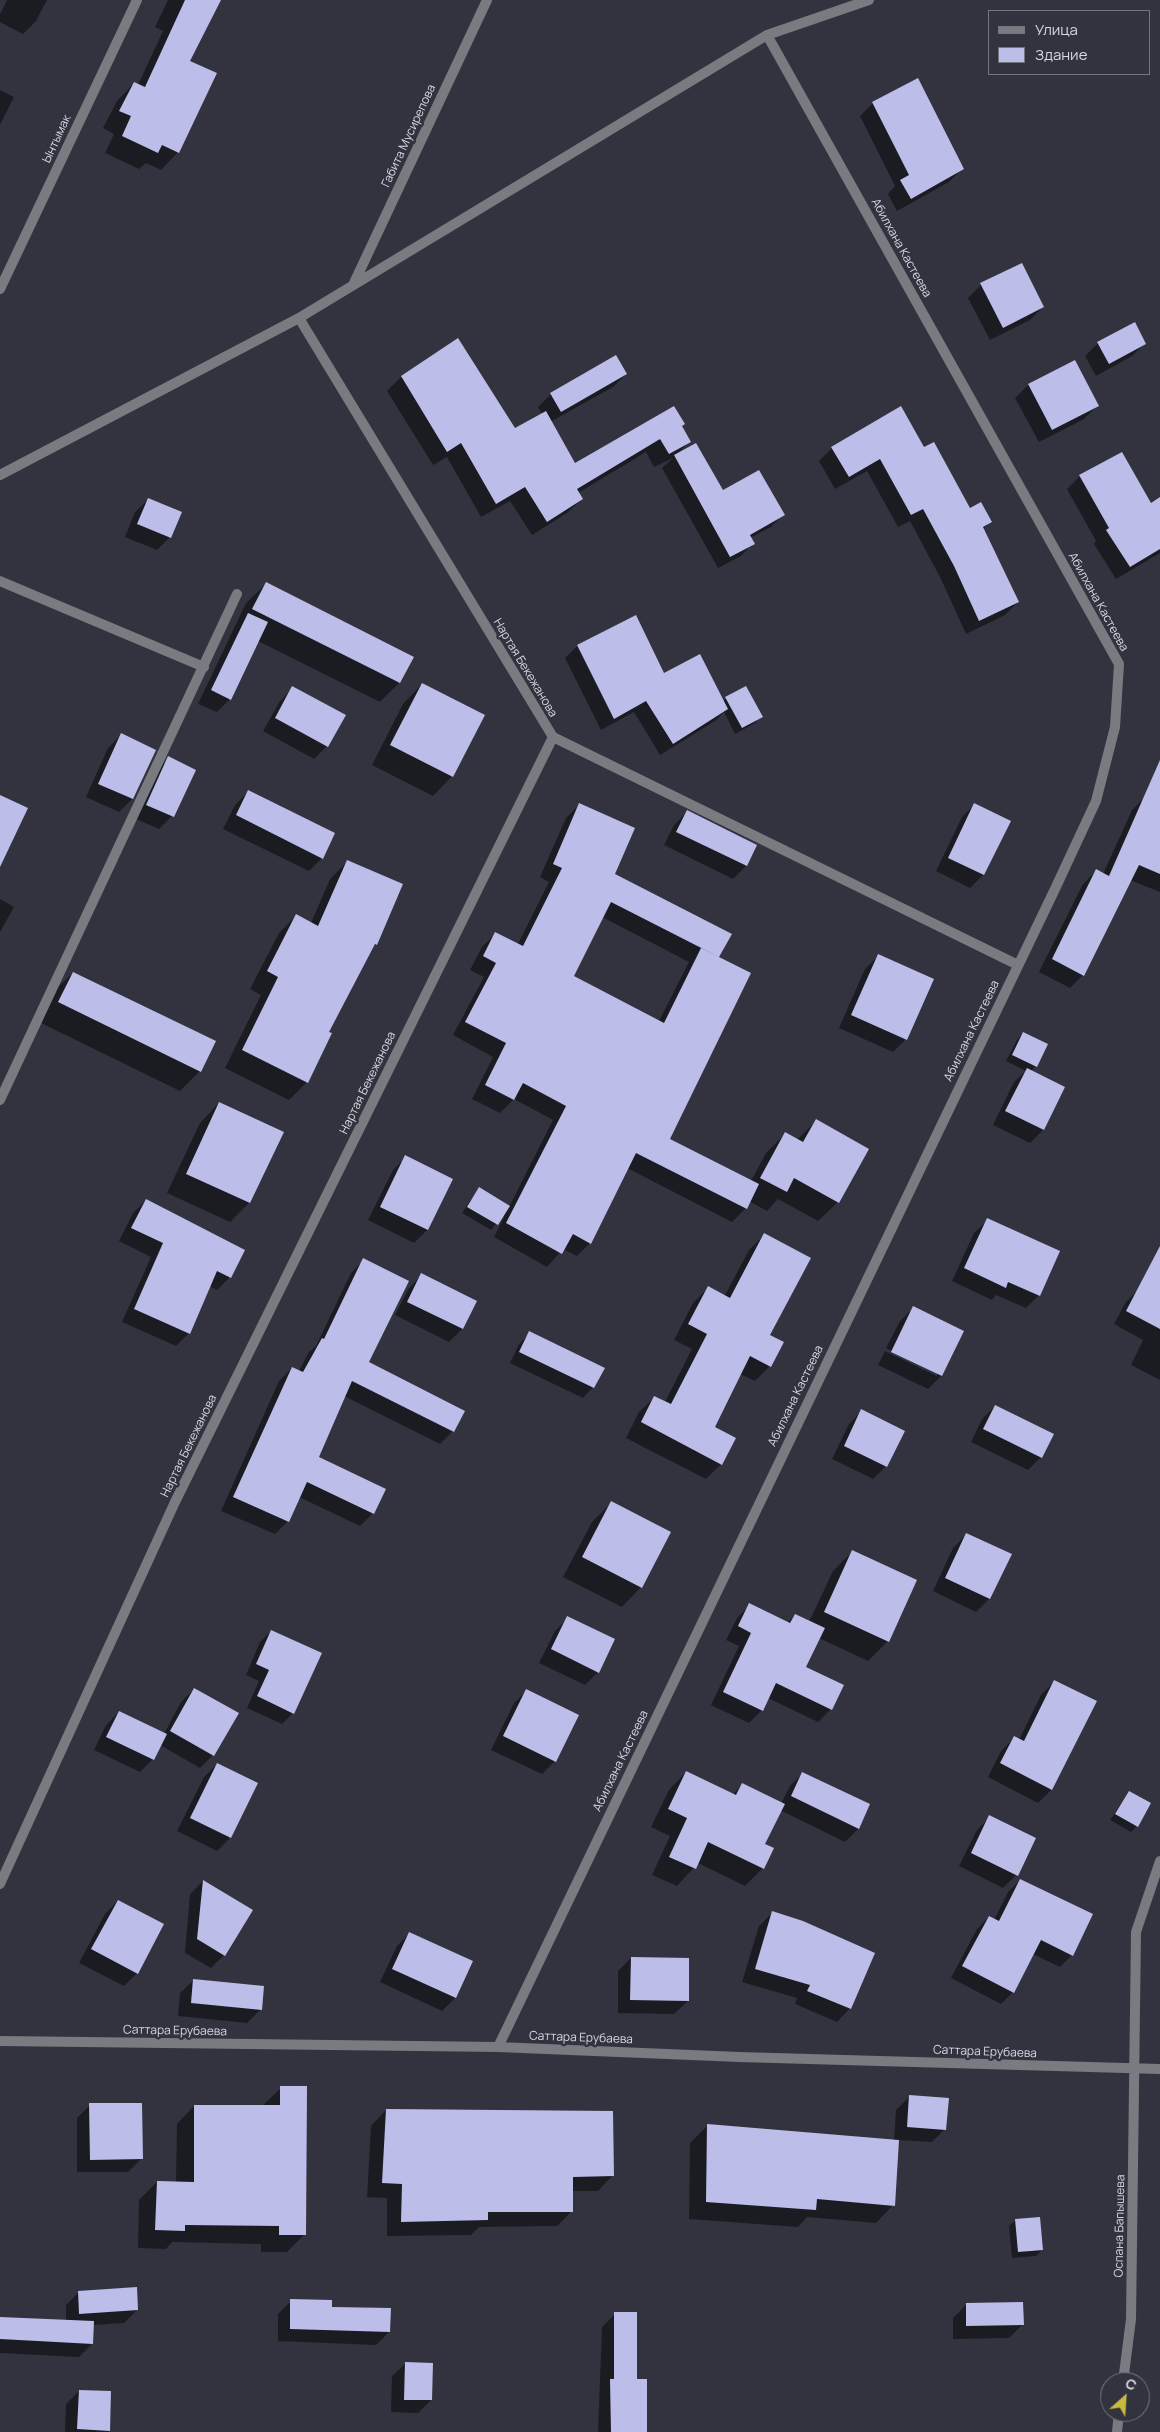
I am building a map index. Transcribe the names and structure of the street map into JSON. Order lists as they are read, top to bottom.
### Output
{
  "streets": {
    "street": [
      "Габита Мусирепова",
      "Ынтымак",
      "Абилхана Кастеева",
      "Нартая Бекежанова",
      "Саттара Ерубаева",
      "Оспана Бапышева"
    ]
  },
  "crossings": [
    ["Абилхана Кастеева", "Саттара Ерубаева"],
    ["Саттара Ерубаева", "Оспана Бапышева"]
  ],
  "legend": ["Улица", "Здание"],
  "north": "top right"
}
